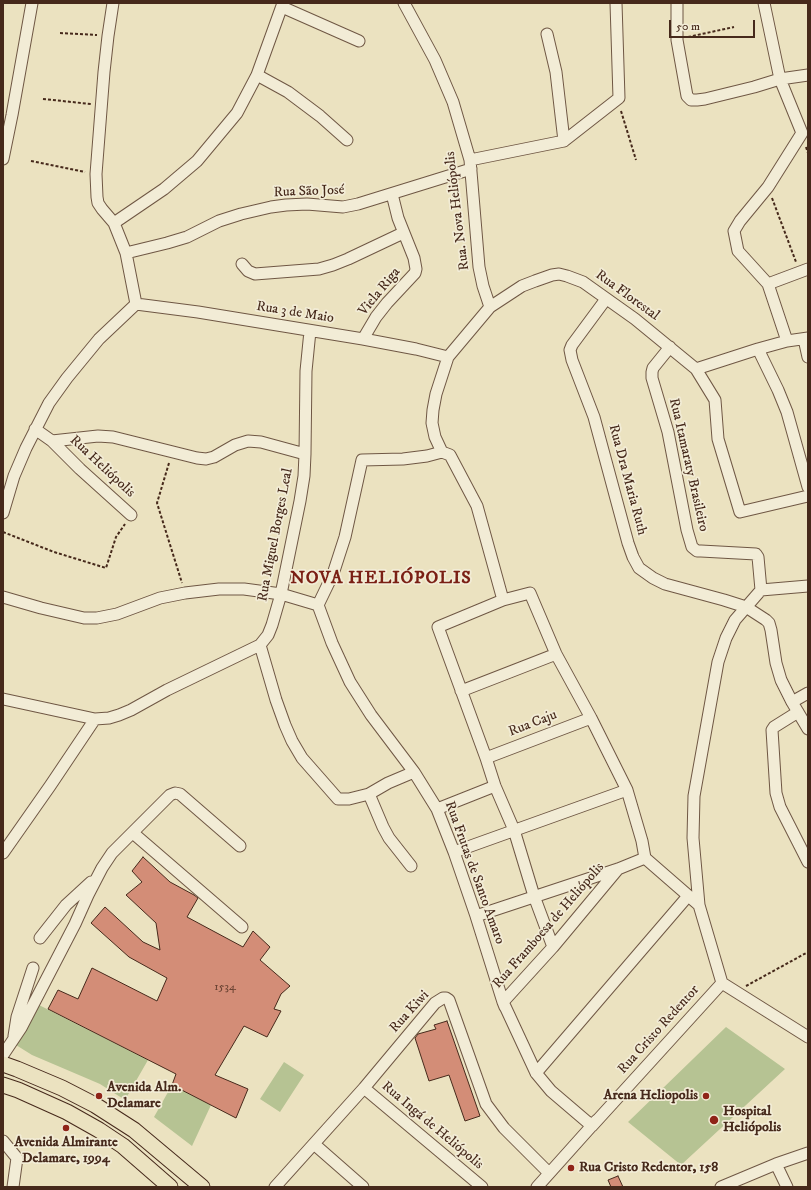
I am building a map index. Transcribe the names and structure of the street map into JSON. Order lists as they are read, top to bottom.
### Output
{
  "streets": {
    "street": [
      "Rua São José",
      "Rua. Nova Heliópolis",
      "Viela Riga",
      "Rua Florestal",
      "Rua 3 de Maio",
      "Rua Itamaraty Brasileiro",
      "Rua Heliópolis",
      "Rua Dra Maria Ruth",
      "Rua Miguel Borges Leal",
      "Rua Caju",
      "Rua Frutas de Santo Amaro",
      "Rua Framboesa de Heliópolis",
      "Rua Kiwi",
      "Rua Ingá de Heliópolis"
    ]
  },
  "crossings": [
    ["Rua São José", "Rua. Nova Heliópolis"],
    ["Rua São José", "Viela Riga"],
    ["Rua. Nova Heliópolis", "Rua Florestal"],
    ["Viela Riga", "Rua 3 de Maio"],
    ["Rua Florestal", "Rua 3 de Maio"],
    ["Rua Florestal", "Rua Itamaraty Brasileiro"],
    ["Rua Florestal", "Rua Dra Maria Ruth"],
    ["Rua 3 de Maio", "Rua Miguel Borges Leal"],
    ["Rua Frutas de Santo Amaro", "Rua Framboesa de Heliópolis"],
    ["Rua Kiwi", "Rua Ingá de Heliópolis"]
  ],
  "districts": ["NOVA HELIÓPOLIS"],
  "places": [
    "Avenida Alm. Delamare",
    "Arena Heliopolis",
    "Hospital Heliópolis",
    "Avenida Almirante Delamare, 1994",
    "Rua Cristo Redentor, 158"
  ],
  "house_numbers": ["1534"],
  "scale_bar": "50 m"
}
